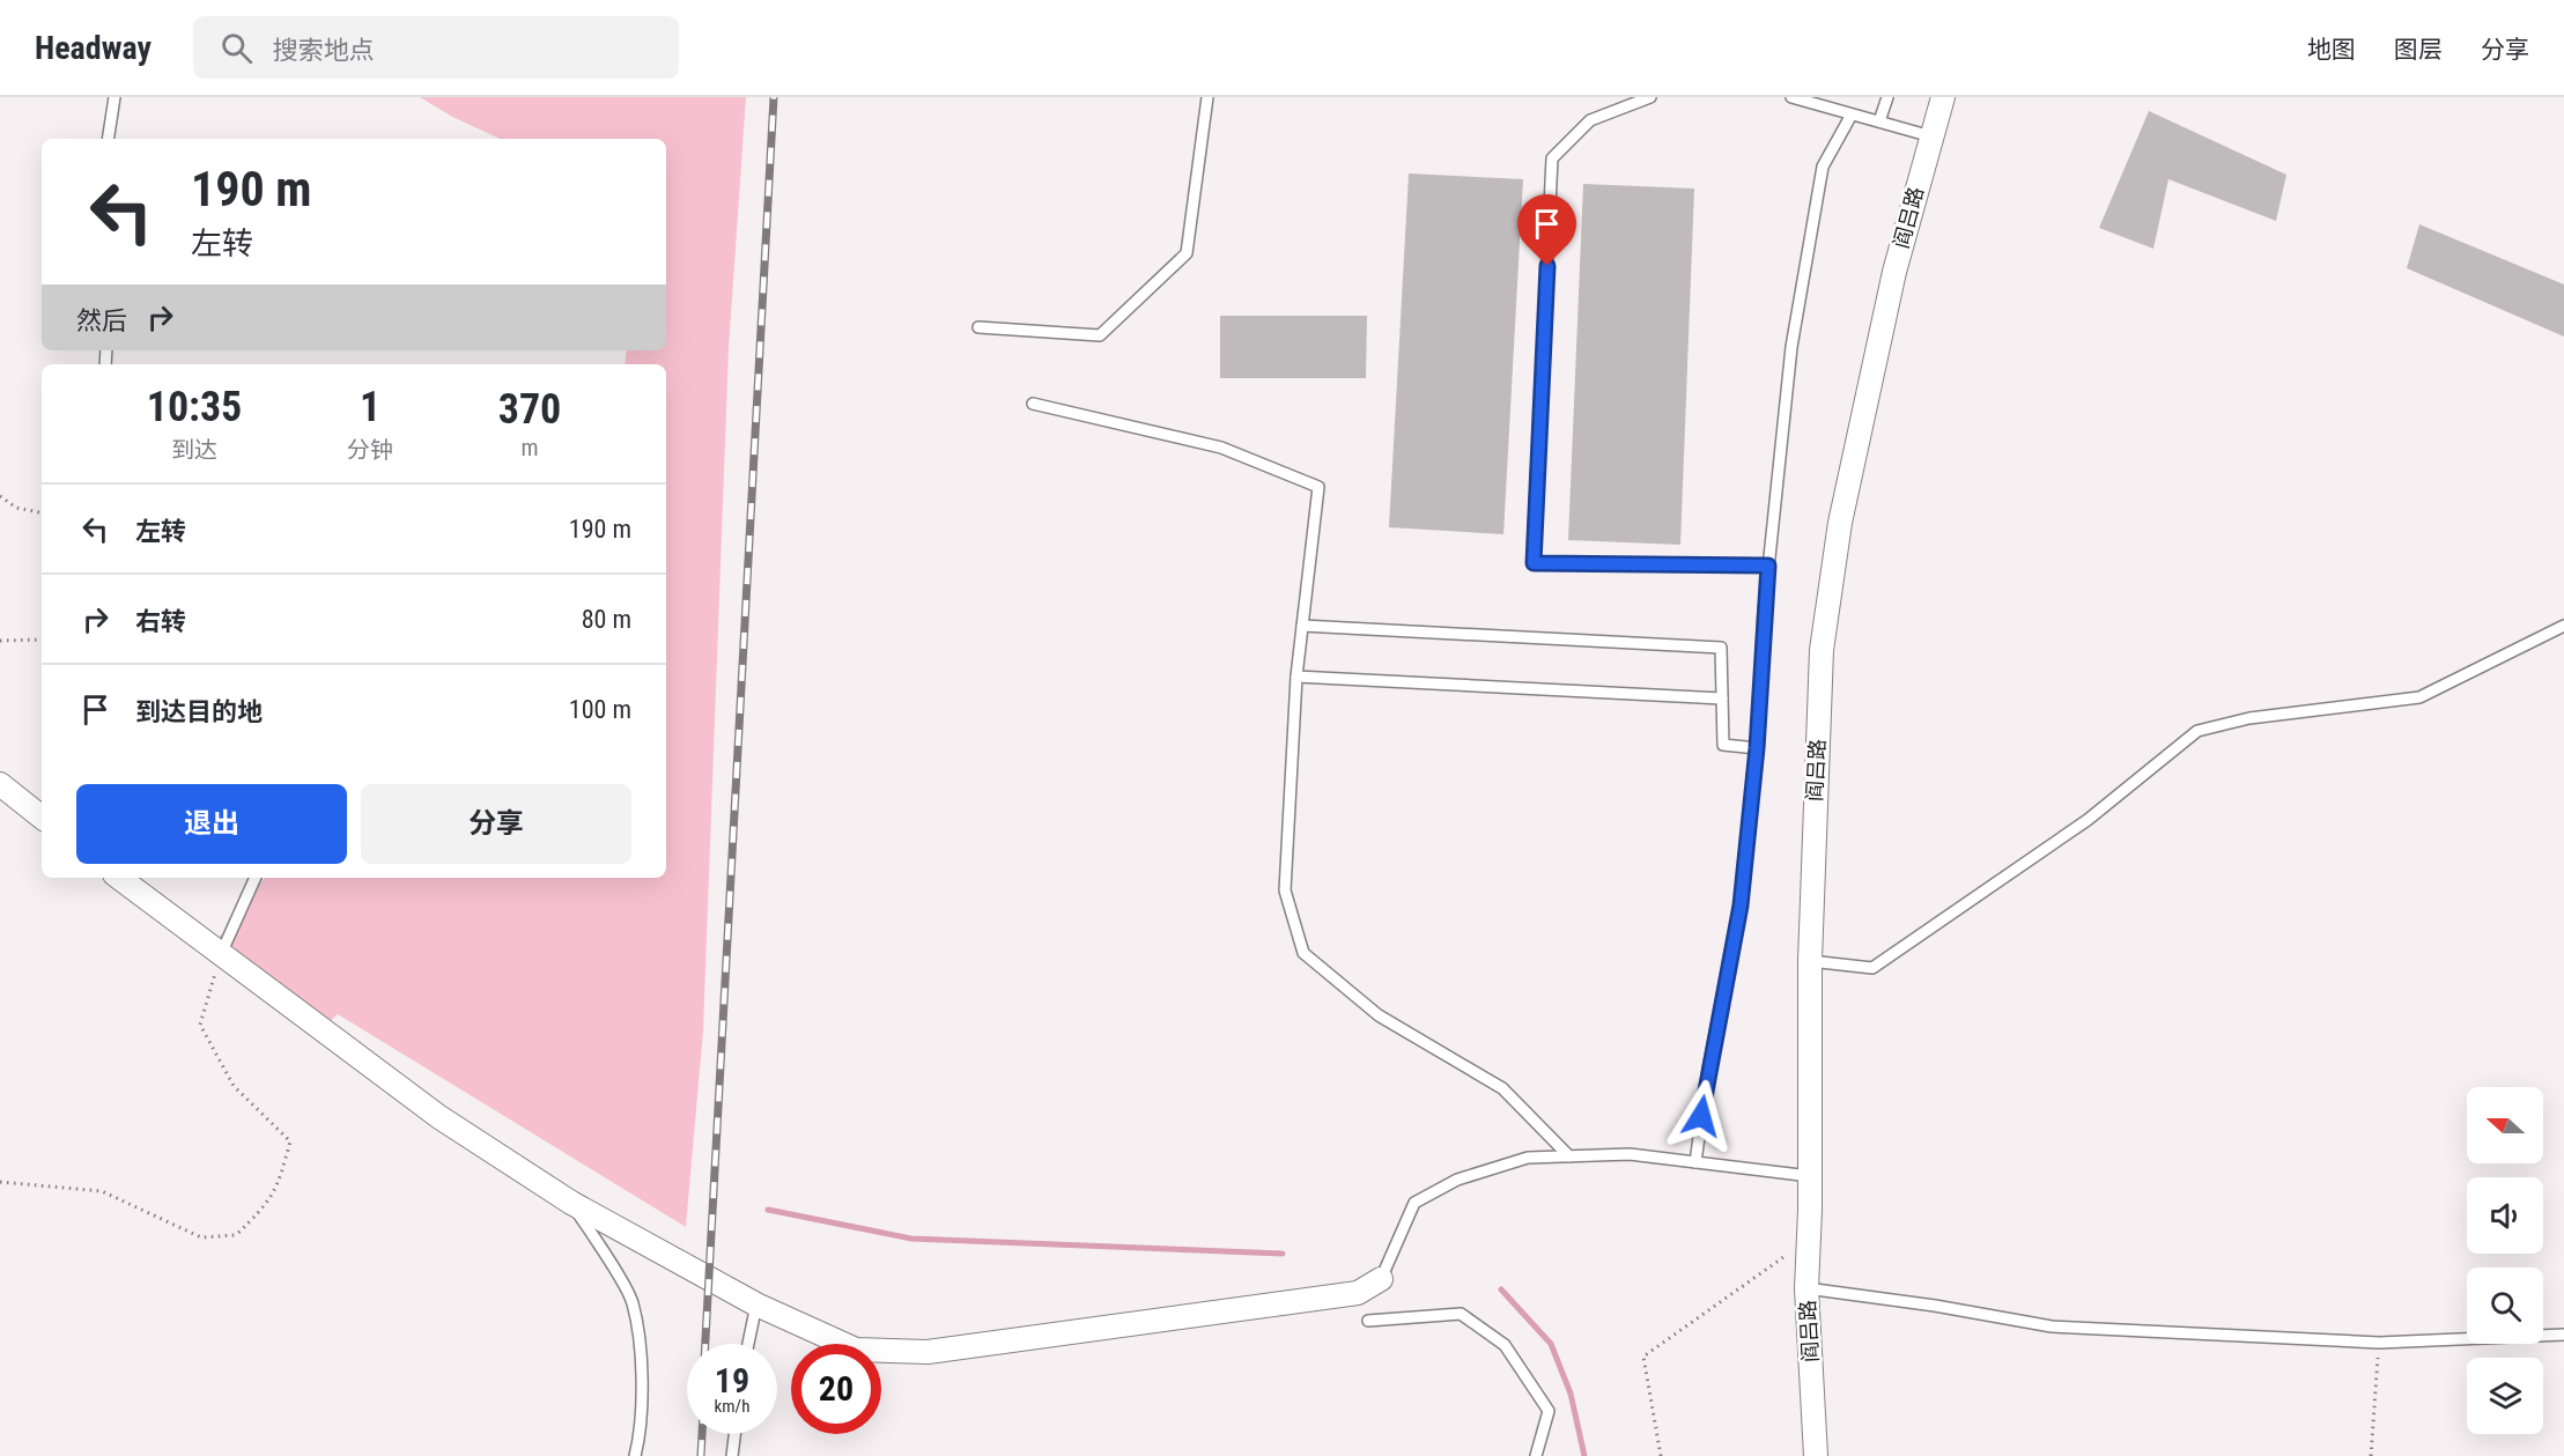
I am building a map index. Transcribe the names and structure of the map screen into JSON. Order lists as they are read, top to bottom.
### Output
{
  "streets": {
    "street": ["阎吕路"]
  },
  "north": "left",
  "page": {
    "header": "Headway",
    "search": "搜索地点",
    "nav": ["地图", "图层", "分享"],
    "turn": ["190 m", "左转"],
    "then": "然后",
    "eta": [
      "10:35",
      "到达",
      "1",
      "分钟",
      "370",
      "m"
    ],
    "list": [
      {
        "name": "左转",
        "value": "190 m"
      },
      {
        "name": "右转",
        "value": "80 m"
      },
      {
        "name": "到达目的地",
        "value": "100 m"
      }
    ],
    "buttons": ["退出", "分享"],
    "speed": "19 km/h",
    "limit": "20"
  }
}
